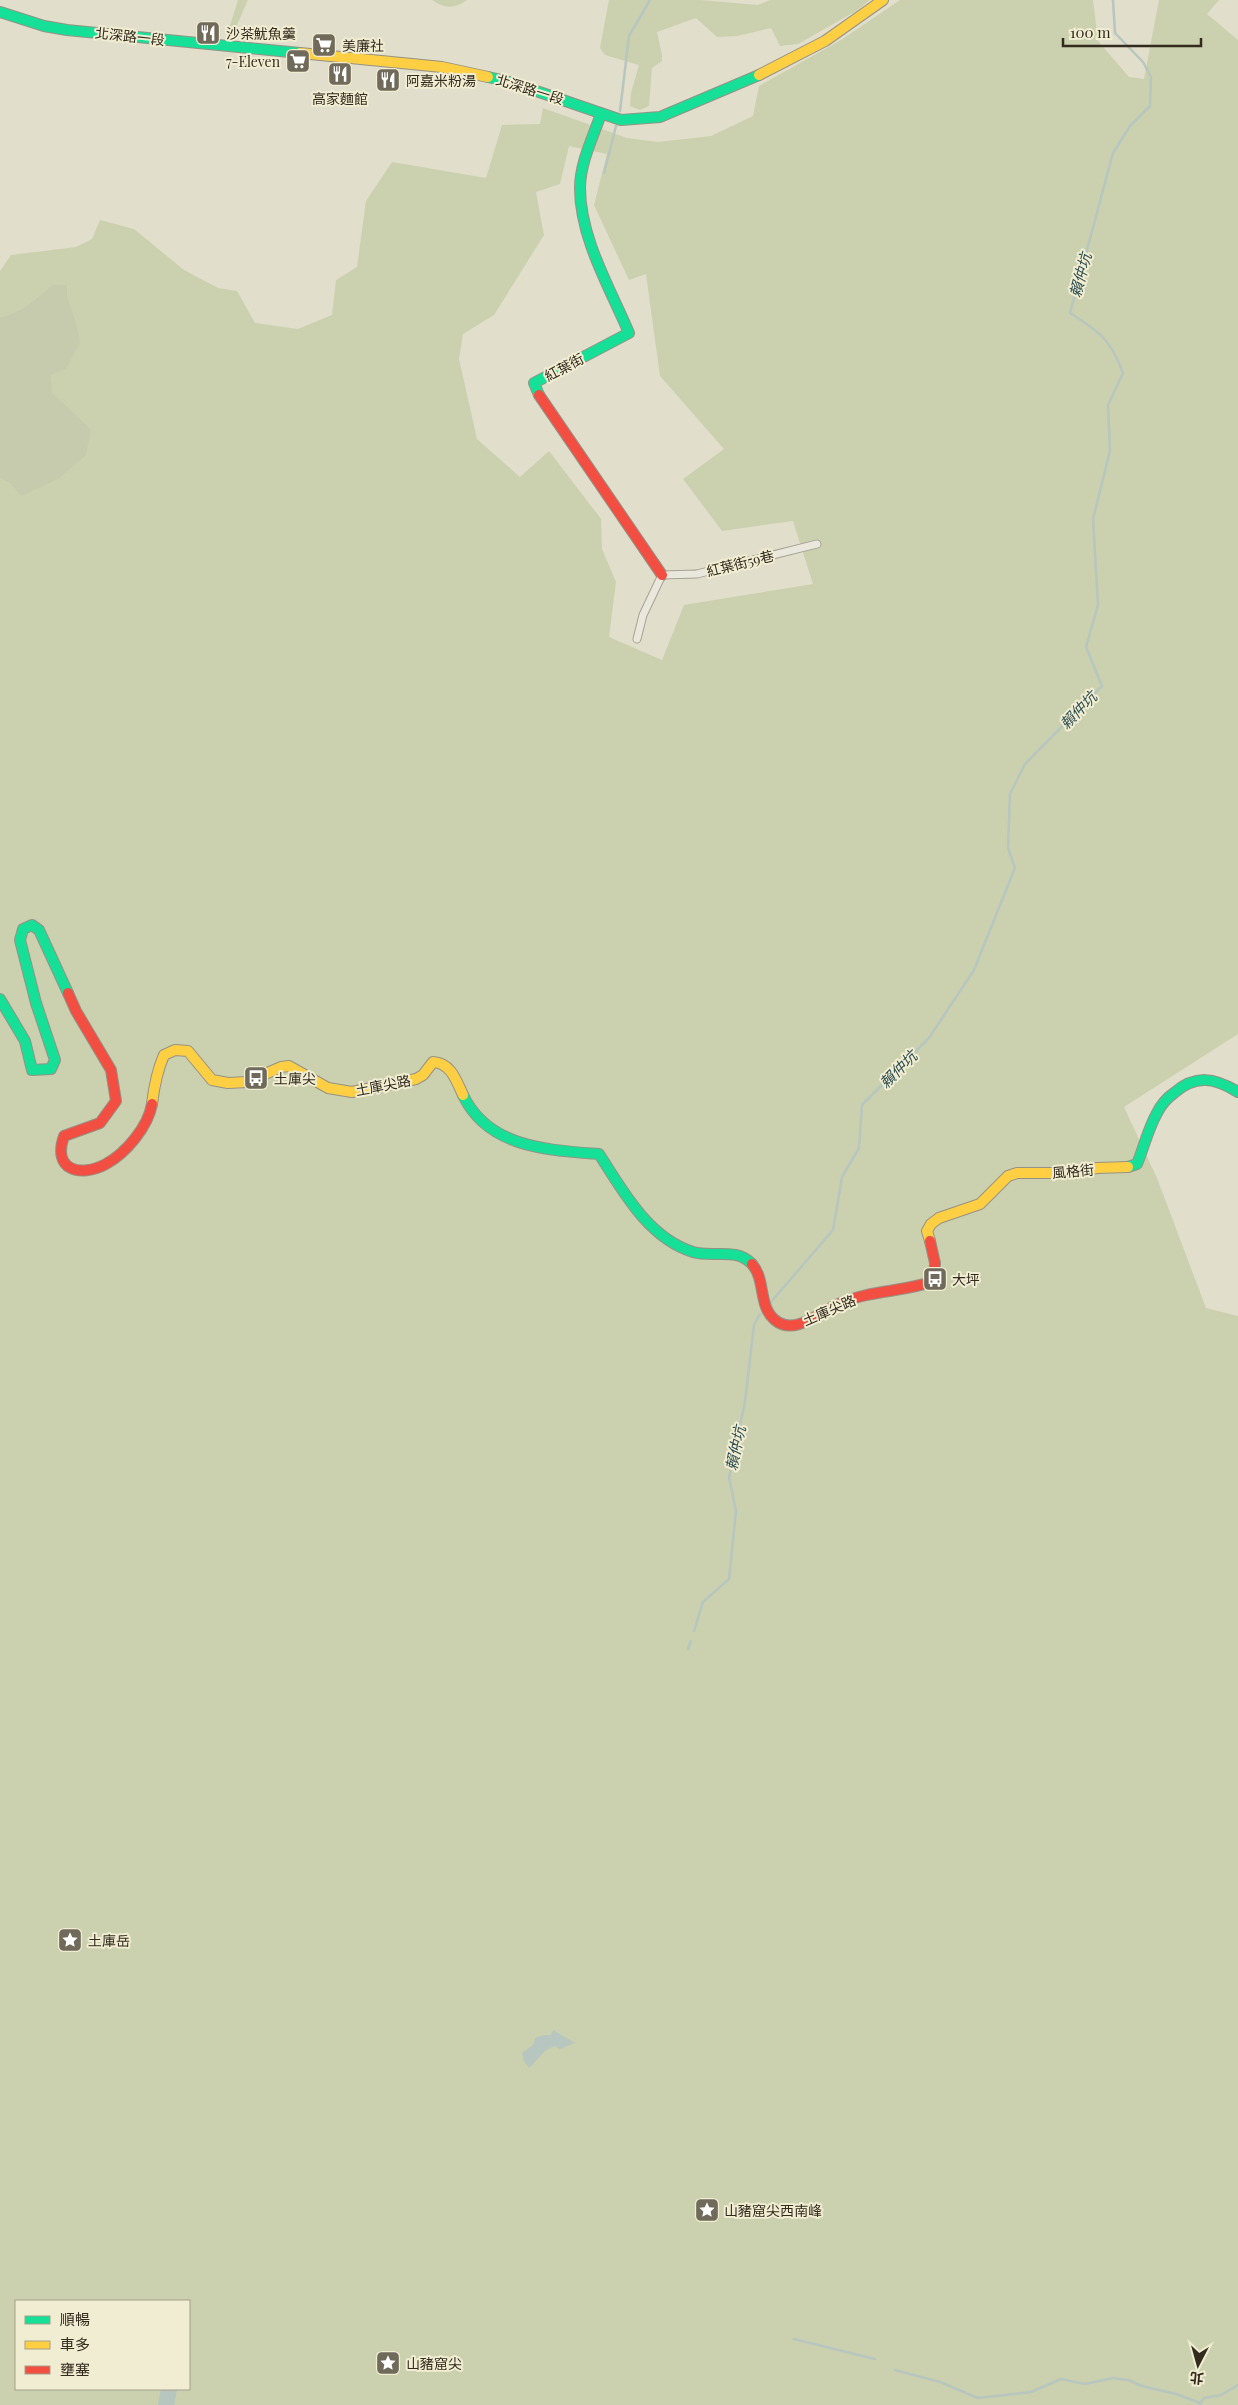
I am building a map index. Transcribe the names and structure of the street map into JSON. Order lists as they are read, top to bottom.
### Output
{
  "streets": {
    "street": [
      "北深路一段",
      "紅葉街",
      "紅葉街59巷",
      "土庫尖路",
      "風格街"
    ]
  },
  "crossings": [
    ["北深路一段", "紅葉街"],
    ["紅葉街", "紅葉街59巷"],
    ["土庫尖路", "風格街"]
  ],
  "water": ["賴仲坑"],
  "places": {
    "restaurant": ["沙茶魷魚羹", "高家麵館", "阿嘉米粉湯"],
    "supermarket": ["美廉社", "7-Eleven"],
    "bus stop": ["土庫尖", "大坪"],
    "place": ["土庫岳", "山豬窟尖西南峰", "山豬窟尖"]
  },
  "legend": ["順暢", "車多", "壅塞"],
  "scale_bar": "100 m",
  "north": "bottom"
}
